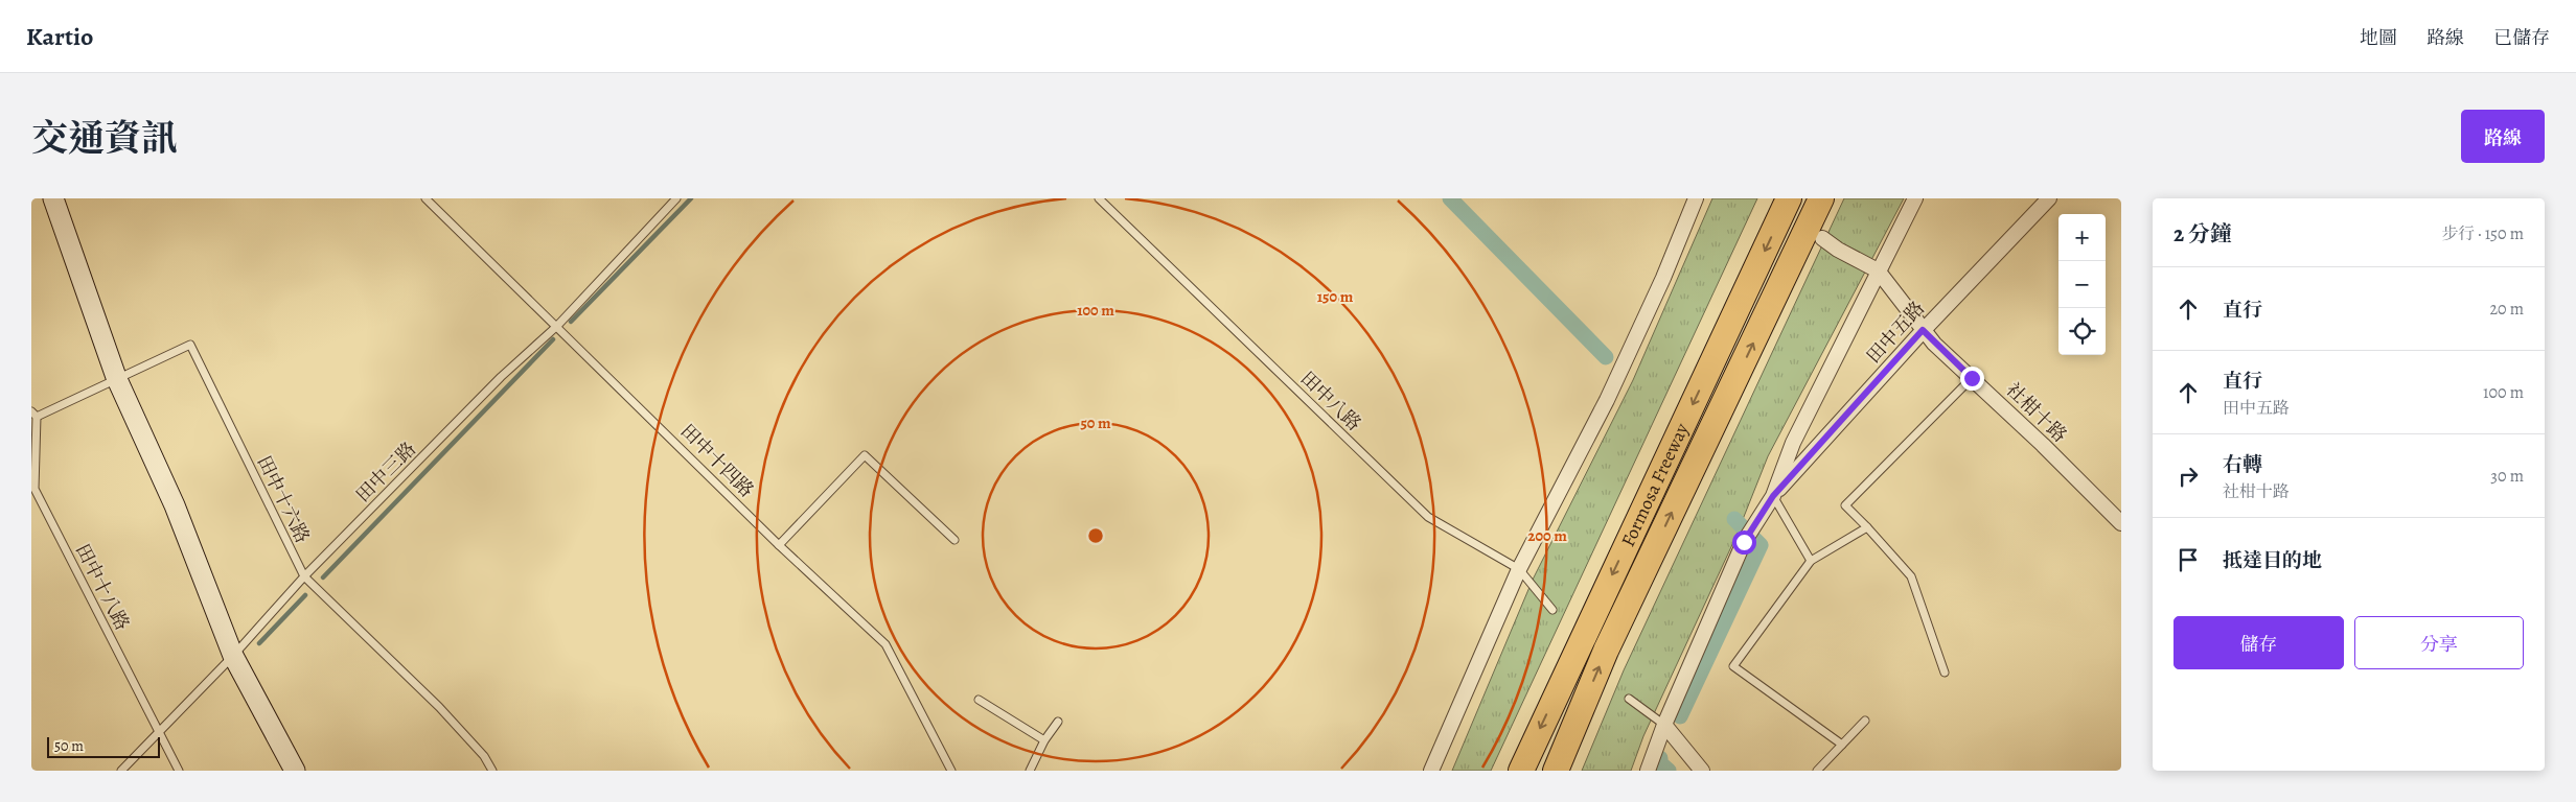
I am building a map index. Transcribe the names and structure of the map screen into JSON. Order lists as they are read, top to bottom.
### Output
{
  "streets": {
    "highway": ["Formosa Freeway"],
    "street": ["田中五路", "社柑十路"],
    "lane": [
      "田中八路",
      "田中十四路",
      "田中三路",
      "田中十六路",
      "田中十八路"
    ]
  },
  "crossings": [
    ["田中五路", "社柑十路"],
    ["田中十四路", "田中三路"],
    ["田中三路", "田中十六路"],
    ["田中三路", "田中十八路"],
    ["田中十六路", "田中十八路"]
  ],
  "scale_bar": "50 m",
  "page": {
    "header": "Kartio",
    "nav": ["地圖", "路線", "已儲存"],
    "title": "交通資訊",
    "buttons": [
      "路線",
      ["儲存", "分享"]
    ],
    "heading": ["2 分鐘", "步行 · 150 m"],
    "map_buttons": ["+", "−"],
    "list": [
      ["直行", "20 m"],
      ["直行", "田中五路", "100 m"],
      ["右轉", "社柑十路", "30 m"],
      "抵達目的地"
    ],
    "scale": "50 m"
  },
  "rings": [
    "150 m",
    "100 m",
    "50 m",
    "200 m"
  ]
}
